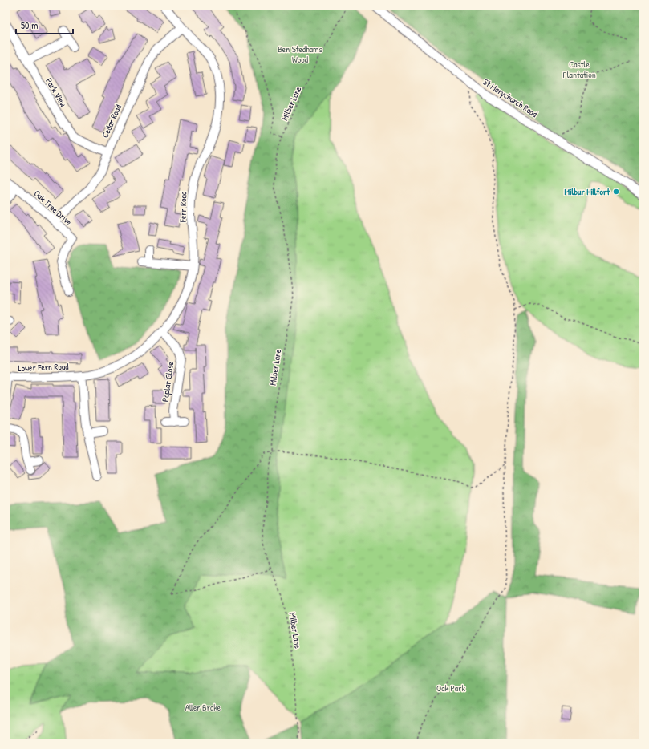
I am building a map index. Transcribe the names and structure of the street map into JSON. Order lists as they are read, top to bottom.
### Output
{
  "streets": {
    "street": [
      "Park View",
      "St Marychurch Road",
      "Cedar Road",
      "Fern Road",
      "Oak Tree Drive",
      "Lower Fern Road",
      "Poplar Close"
    ],
    "path": ["Milber Lane"]
  },
  "crossings": [
    ["Park View", "Cedar Road"],
    ["Cedar Road", "Fern Road"],
    ["Cedar Road", "Oak Tree Drive"],
    ["Fern Road", "Lower Fern Road"],
    ["Fern Road", "Poplar Close"]
  ],
  "parks": [
    "Ben Stedhams Wood",
    "Castle Plantation",
    "Oak Park",
    "Aller Brake"
  ],
  "places": ["Milbur Hillfort"],
  "scale_bar": "50 m"
}
